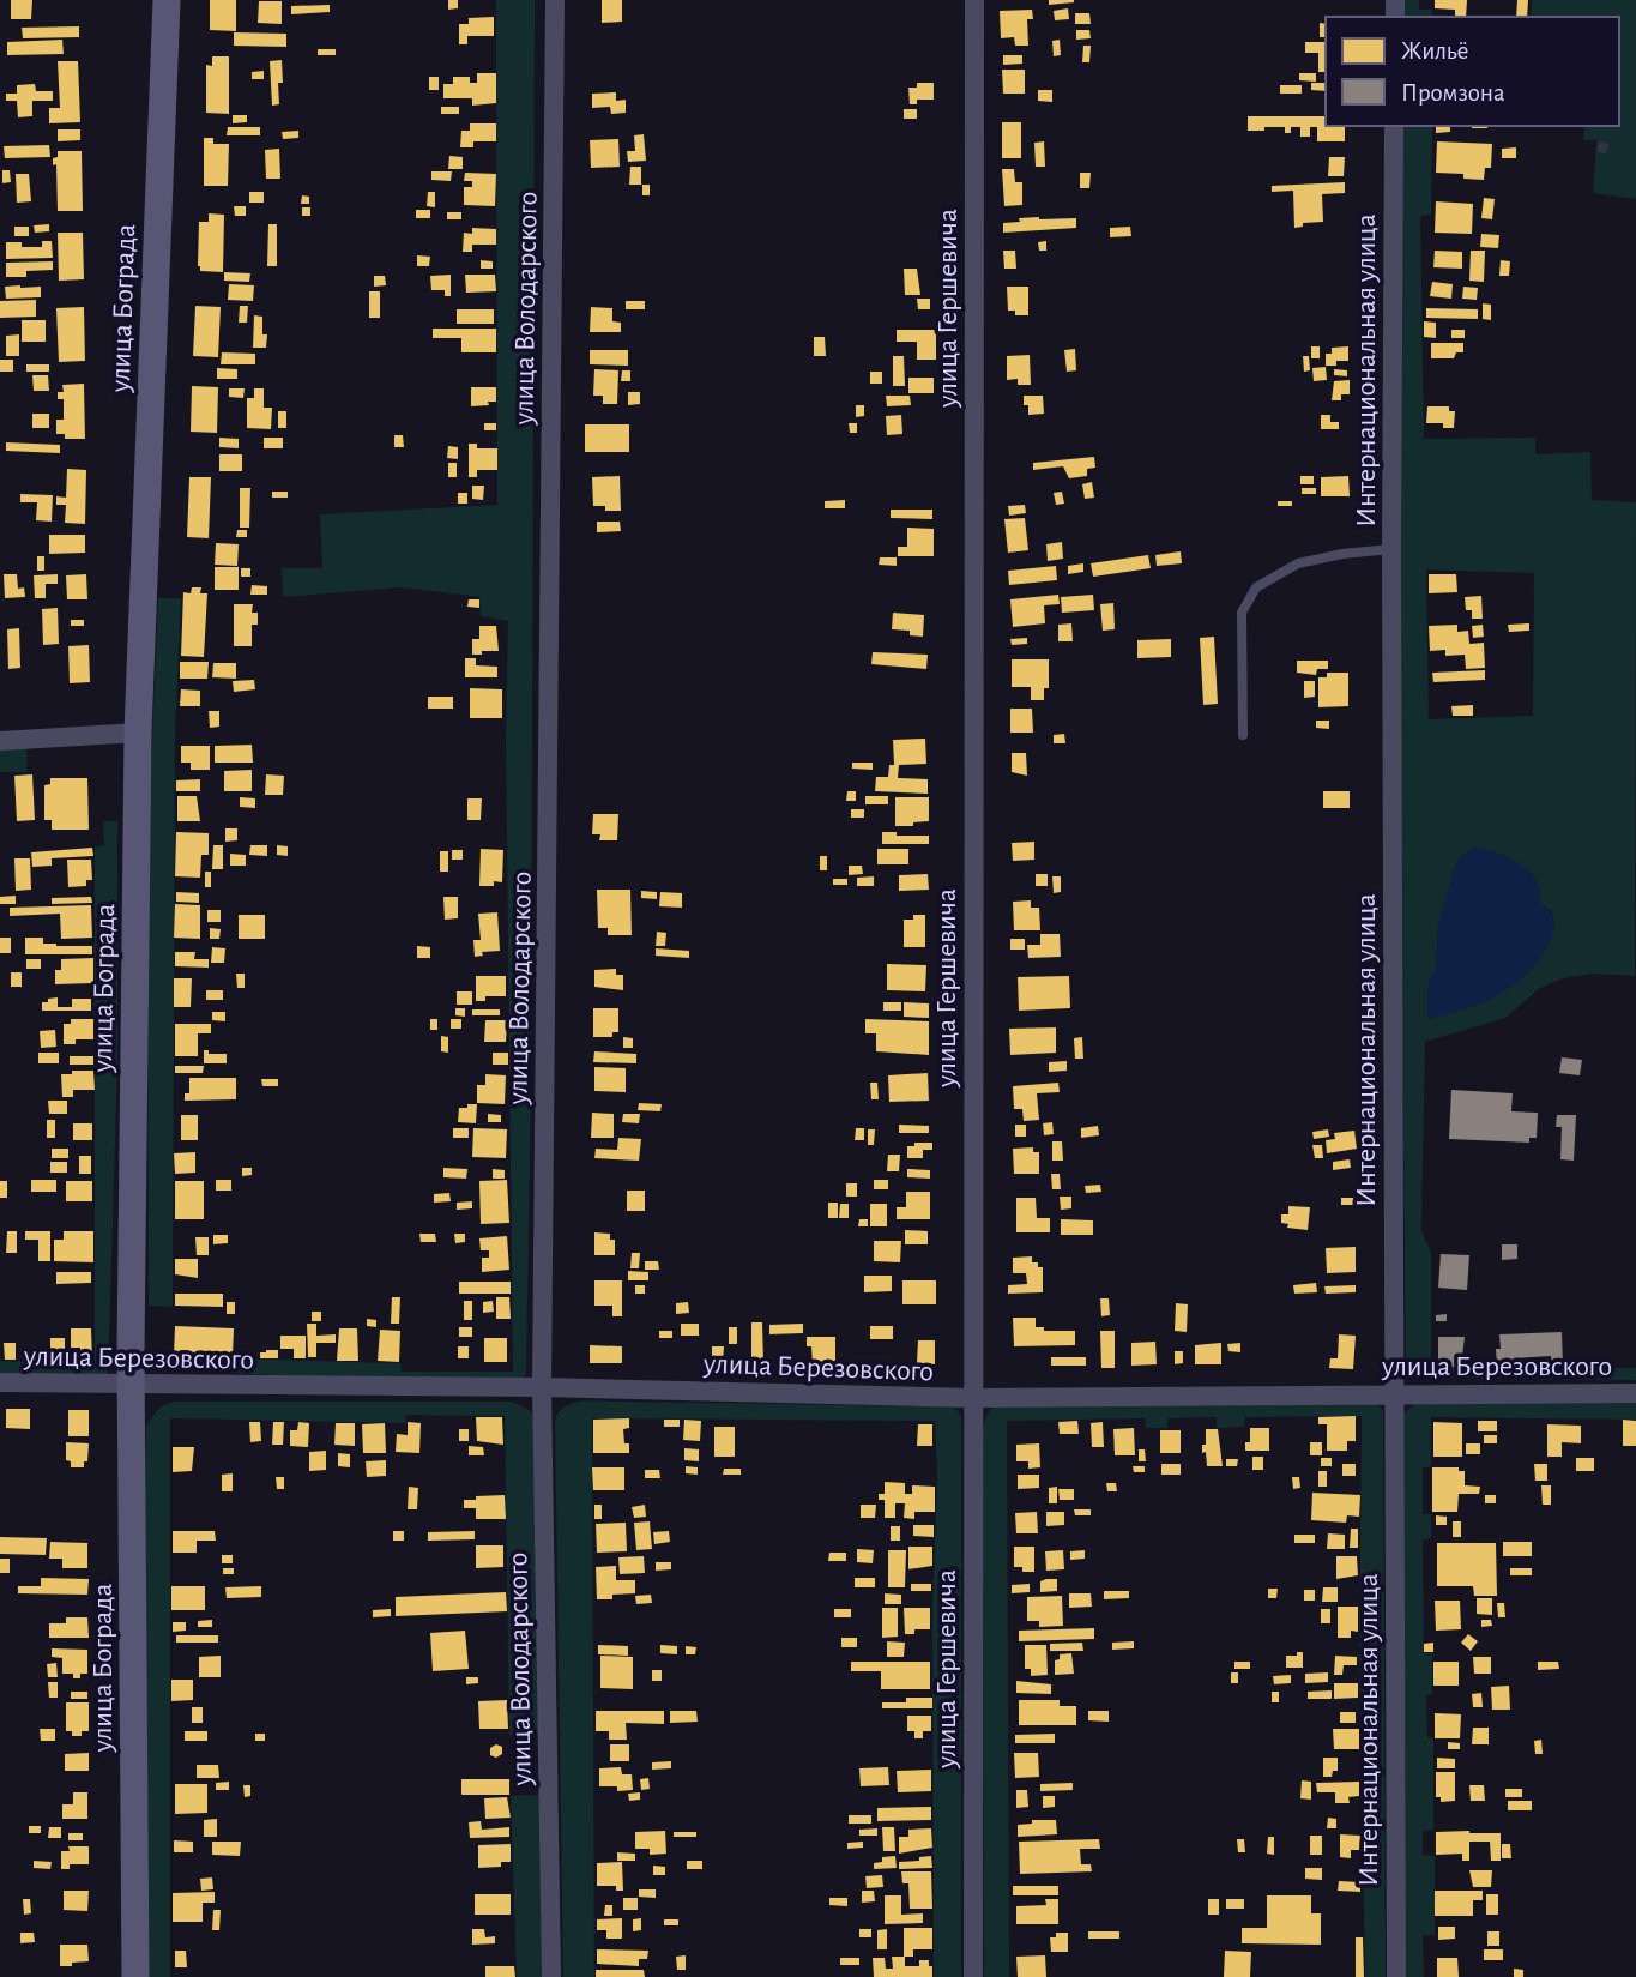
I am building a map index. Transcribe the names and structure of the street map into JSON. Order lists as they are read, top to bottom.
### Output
{
  "streets": {
    "street": [
      "улица Бограда",
      "улица Володарского",
      "улица Гершевича",
      "Интернациональная улица",
      "улица Березовского"
    ]
  },
  "crossings": [
    ["улица Бограда", "улица Березовского"],
    ["улица Володарского", "улица Березовского"],
    ["улица Гершевича", "улица Березовского"],
    ["Интернациональная улица", "улица Березовского"]
  ],
  "legend": ["Жильё", "Промзона"]
}
